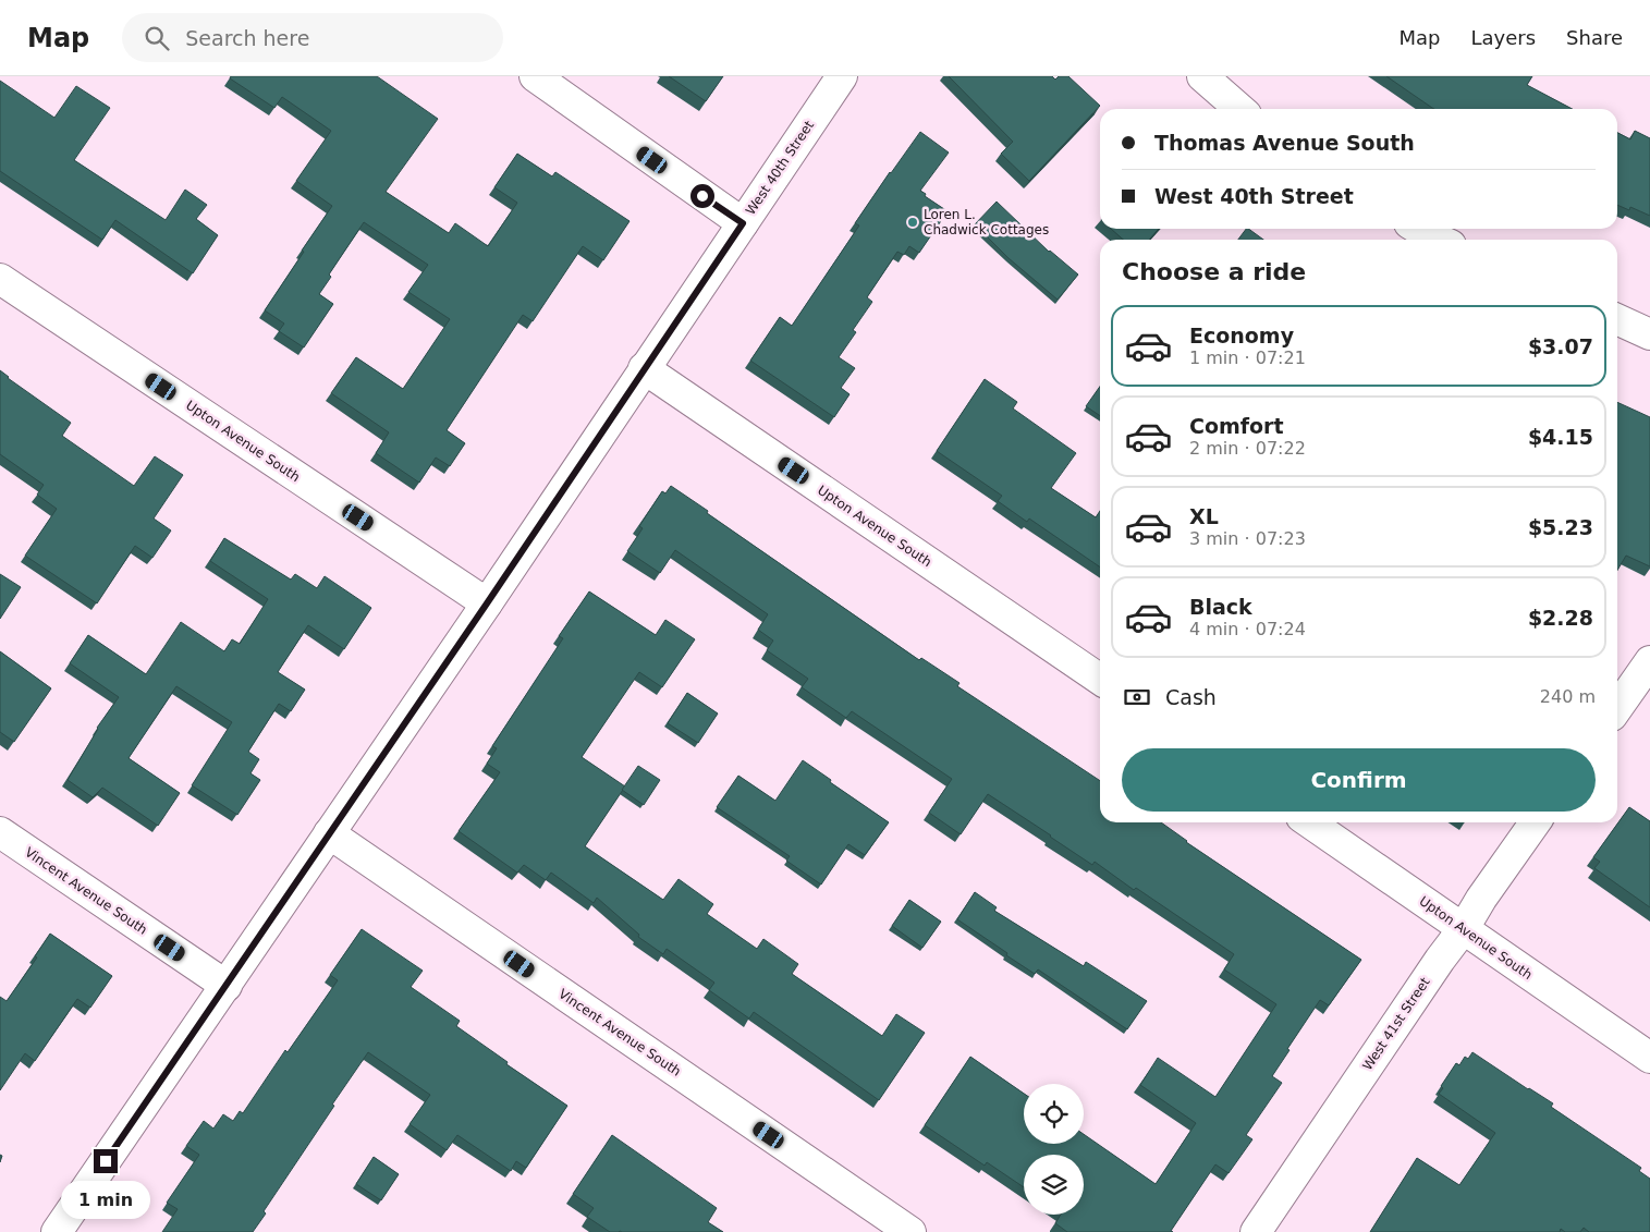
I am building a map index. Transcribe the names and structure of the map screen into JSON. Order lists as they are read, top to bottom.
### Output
{
  "streets": {
    "street": [
      "West 40th Street",
      "Upton Avenue South",
      "Vincent Avenue South",
      "West 41st Street"
    ]
  },
  "crossings": [
    ["West 40th Street", "Upton Avenue South"],
    ["West 40th Street", "Vincent Avenue South"],
    ["Upton Avenue South", "West 41st Street"]
  ],
  "places": ["Loren L. Chadwick Cottages"],
  "page": {
    "header": "Map",
    "search": "Search here",
    "nav": ["Map", "Layers", "Share"],
    "banner": ["Thomas Avenue South", "West 40th Street"],
    "heading": "Choose a ride",
    "list": [
      {
        "name": "Economy",
        "note": "1 min · 07:21",
        "value": "$3.07"
      },
      {
        "name": "Comfort",
        "note": "2 min · 07:22",
        "value": "$4.15"
      },
      {
        "name": "XL",
        "note": "3 min · 07:23",
        "value": "$5.23"
      },
      {
        "name": "Black",
        "note": "4 min · 07:24",
        "value": "$2.28"
      }
    ],
    "pay": ["Cash", "240 m"],
    "buttons": "Confirm",
    "bubble": "1 min"
  }
}
